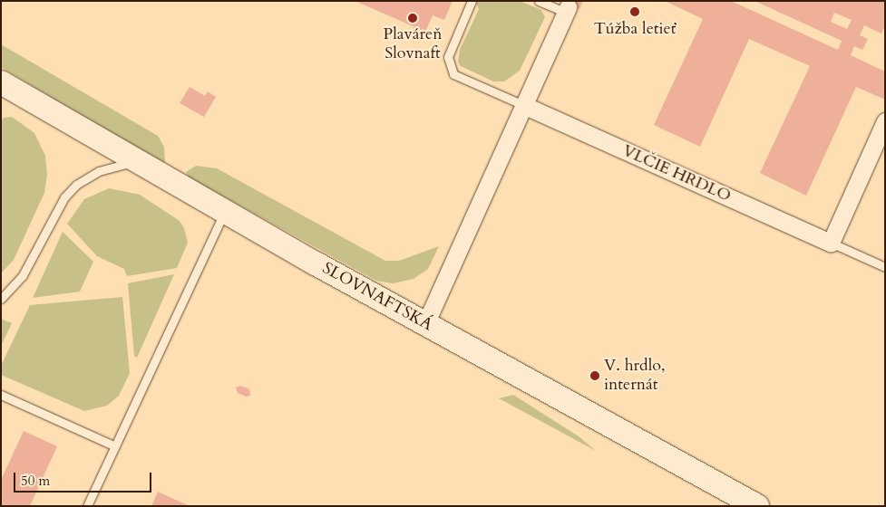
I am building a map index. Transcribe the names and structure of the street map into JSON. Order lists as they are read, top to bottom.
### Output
{
  "streets": {
    "main road": ["SLOVNAFTSKÁ"],
    "street": ["VLČIE HRDLO"]
  },
  "places": ["Túžba letieť", "Plaváreň Slovnaft", "V. hrdlo, internát"],
  "scale_bar": "50 m"
}
